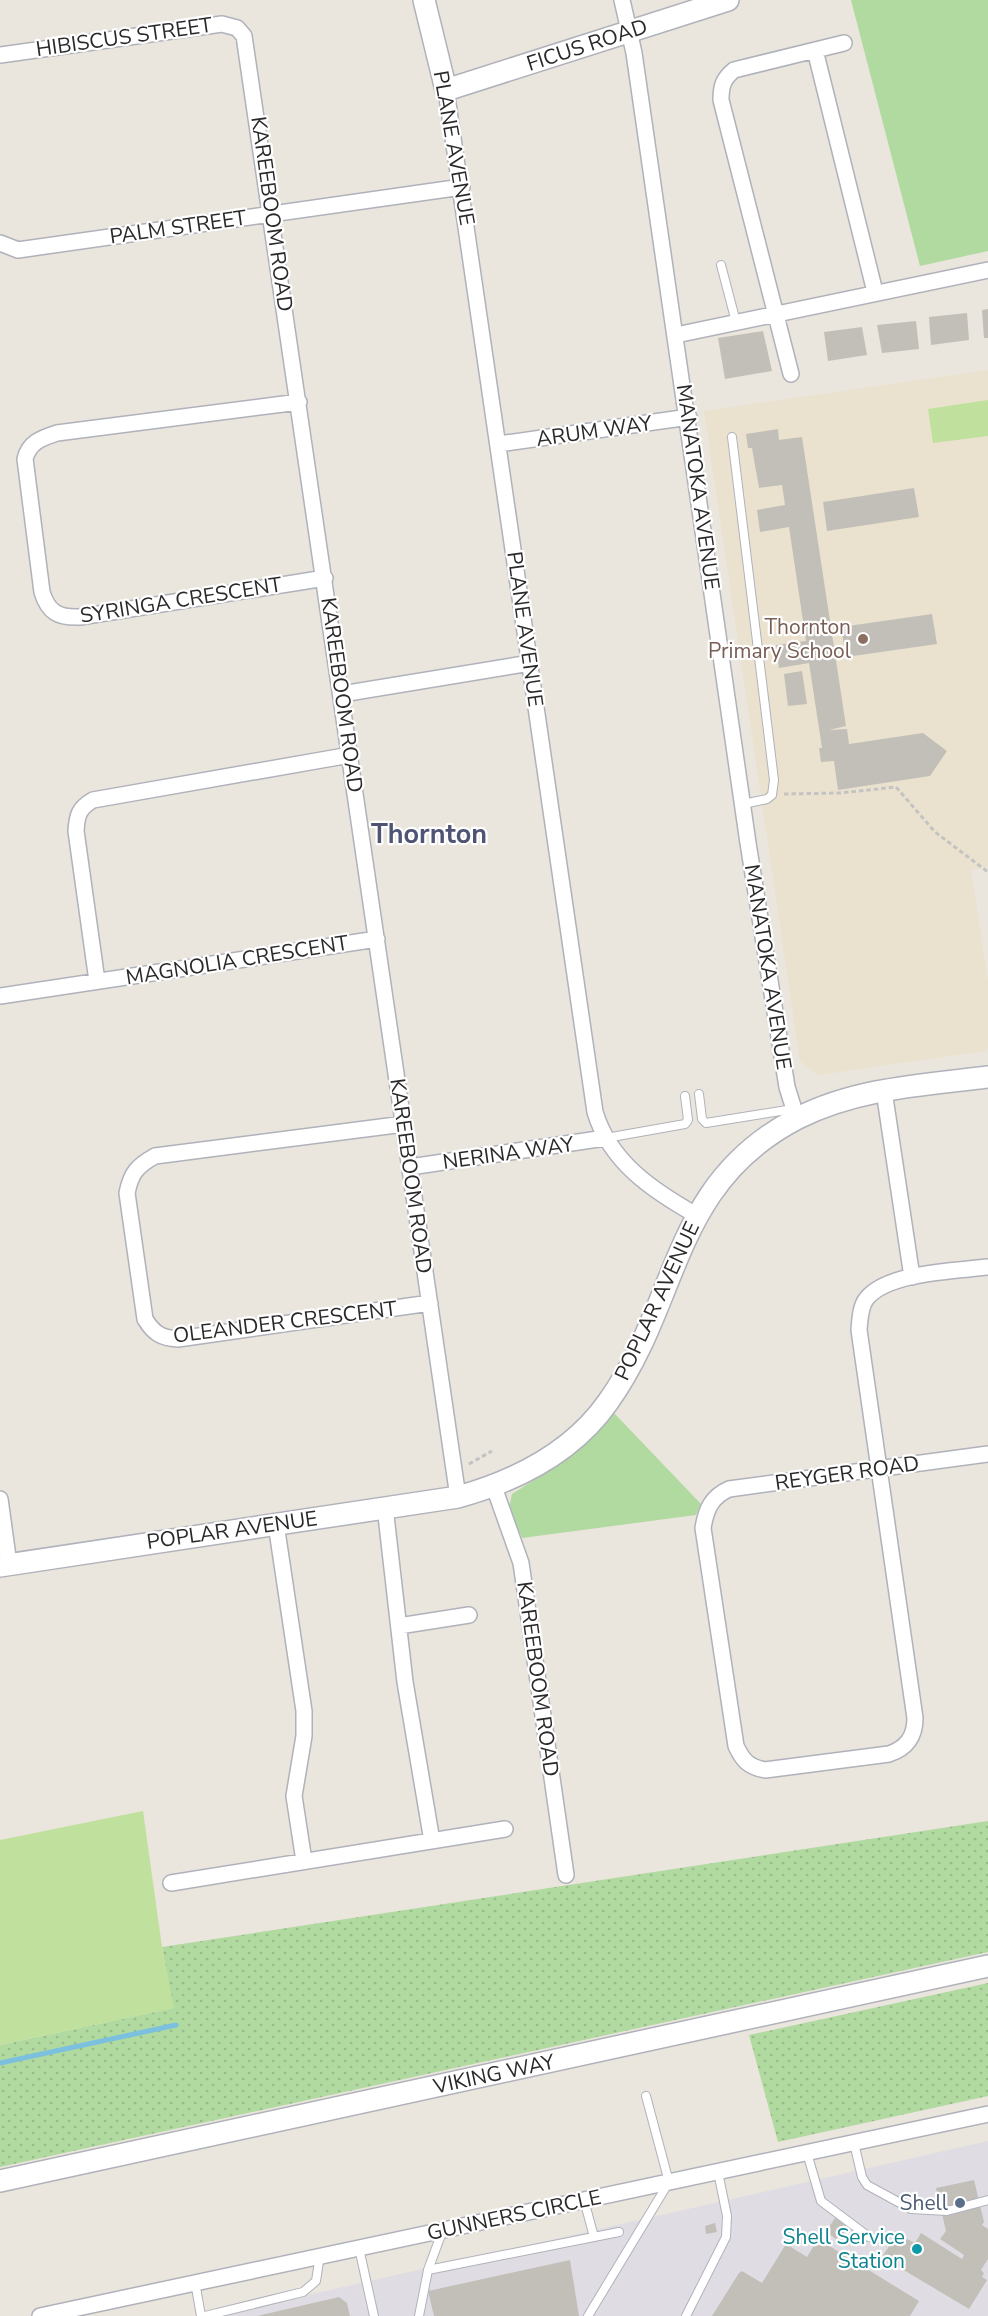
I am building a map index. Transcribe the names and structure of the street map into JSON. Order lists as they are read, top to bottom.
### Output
{
  "streets": {
    "street": [
      "HIBISCUS STREET",
      "FICUS ROAD",
      "PLANE AVENUE",
      "KAREEBOOM ROAD",
      "PALM STREET",
      "ARUM WAY",
      "MANATOKA AVENUE",
      "SYRINGA CRESCENT",
      "MAGNOLIA CRESCENT",
      "NERINA WAY",
      "POPLAR AVENUE",
      "OLEANDER CRESCENT",
      "REYGER ROAD",
      "VIKING WAY",
      "GUNNERS CIRCLE"
    ]
  },
  "crossings": [
    ["HIBISCUS STREET", "KAREEBOOM ROAD"],
    ["FICUS ROAD", "PLANE AVENUE"],
    ["FICUS ROAD", "MANATOKA AVENUE"],
    ["PLANE AVENUE", "PALM STREET"],
    ["PLANE AVENUE", "ARUM WAY"],
    ["PLANE AVENUE", "NERINA WAY"],
    ["PLANE AVENUE", "POPLAR AVENUE"],
    ["KAREEBOOM ROAD", "PALM STREET"],
    ["KAREEBOOM ROAD", "SYRINGA CRESCENT"],
    ["KAREEBOOM ROAD", "MAGNOLIA CRESCENT"],
    ["KAREEBOOM ROAD", "NERINA WAY"],
    ["KAREEBOOM ROAD", "POPLAR AVENUE"],
    ["KAREEBOOM ROAD", "OLEANDER CRESCENT"],
    ["ARUM WAY", "MANATOKA AVENUE"],
    ["MANATOKA AVENUE", "POPLAR AVENUE"]
  ],
  "districts": ["Thornton"],
  "places": ["Thornton Primary School", "Shell", "Shell Service Station"]
}
